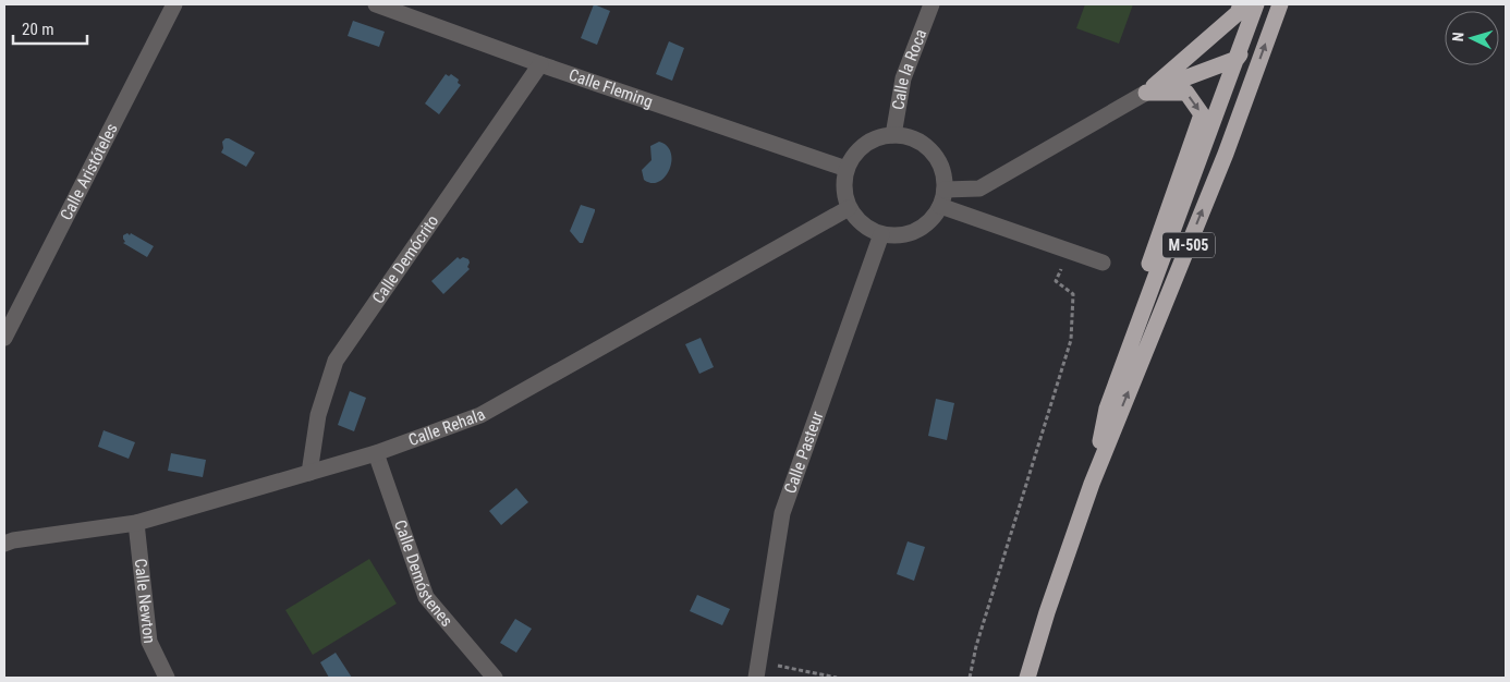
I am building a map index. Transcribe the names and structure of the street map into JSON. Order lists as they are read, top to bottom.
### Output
{
  "streets": {
    "highway": ["M-505"],
    "street": [
      "Calle la Roca",
      "Calle Fleming",
      "Calle Aristóteles",
      "Calle Demócrito",
      "Calle Rehala",
      "Calle Pasteur",
      "Calle Demóstenes",
      "Calle Newton"
    ]
  },
  "crossings": [
    ["Calle la Roca", "Calle Fleming"],
    ["Calle la Roca", "Calle Rehala"],
    ["Calle la Roca", "Calle Pasteur"],
    ["Calle Fleming", "Calle Demócrito"],
    ["Calle Fleming", "Calle Rehala"],
    ["Calle Fleming", "Calle Pasteur"],
    ["Calle Demócrito", "Calle Rehala"],
    ["Calle Rehala", "Calle Pasteur"],
    ["Calle Rehala", "Calle Demóstenes"],
    ["Calle Rehala", "Calle Newton"]
  ],
  "scale_bar": "20 m",
  "north": "left"
}
